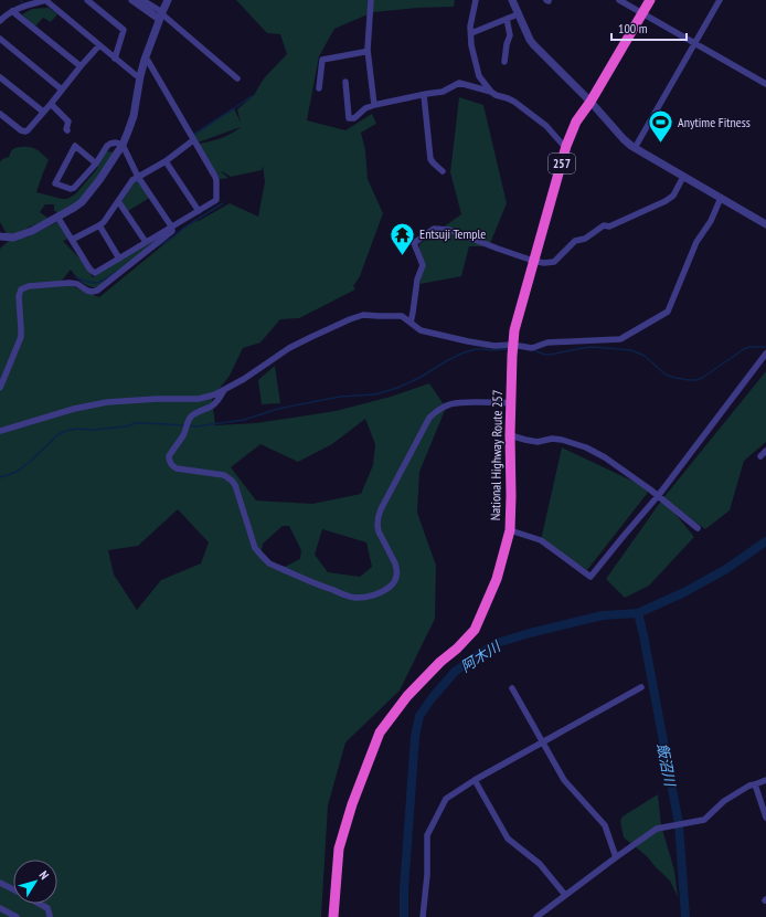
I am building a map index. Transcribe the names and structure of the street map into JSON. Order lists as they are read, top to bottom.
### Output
{
  "streets": {
    "highway": ["257", "National Highway Route 257"]
  },
  "water": ["阿木川", "飯沼川"],
  "places": {
    "sports": ["Anytime Fitness"],
    "temple": ["Entsuji Temple"]
  },
  "scale_bar": "100 m",
  "north": "top right"
}
